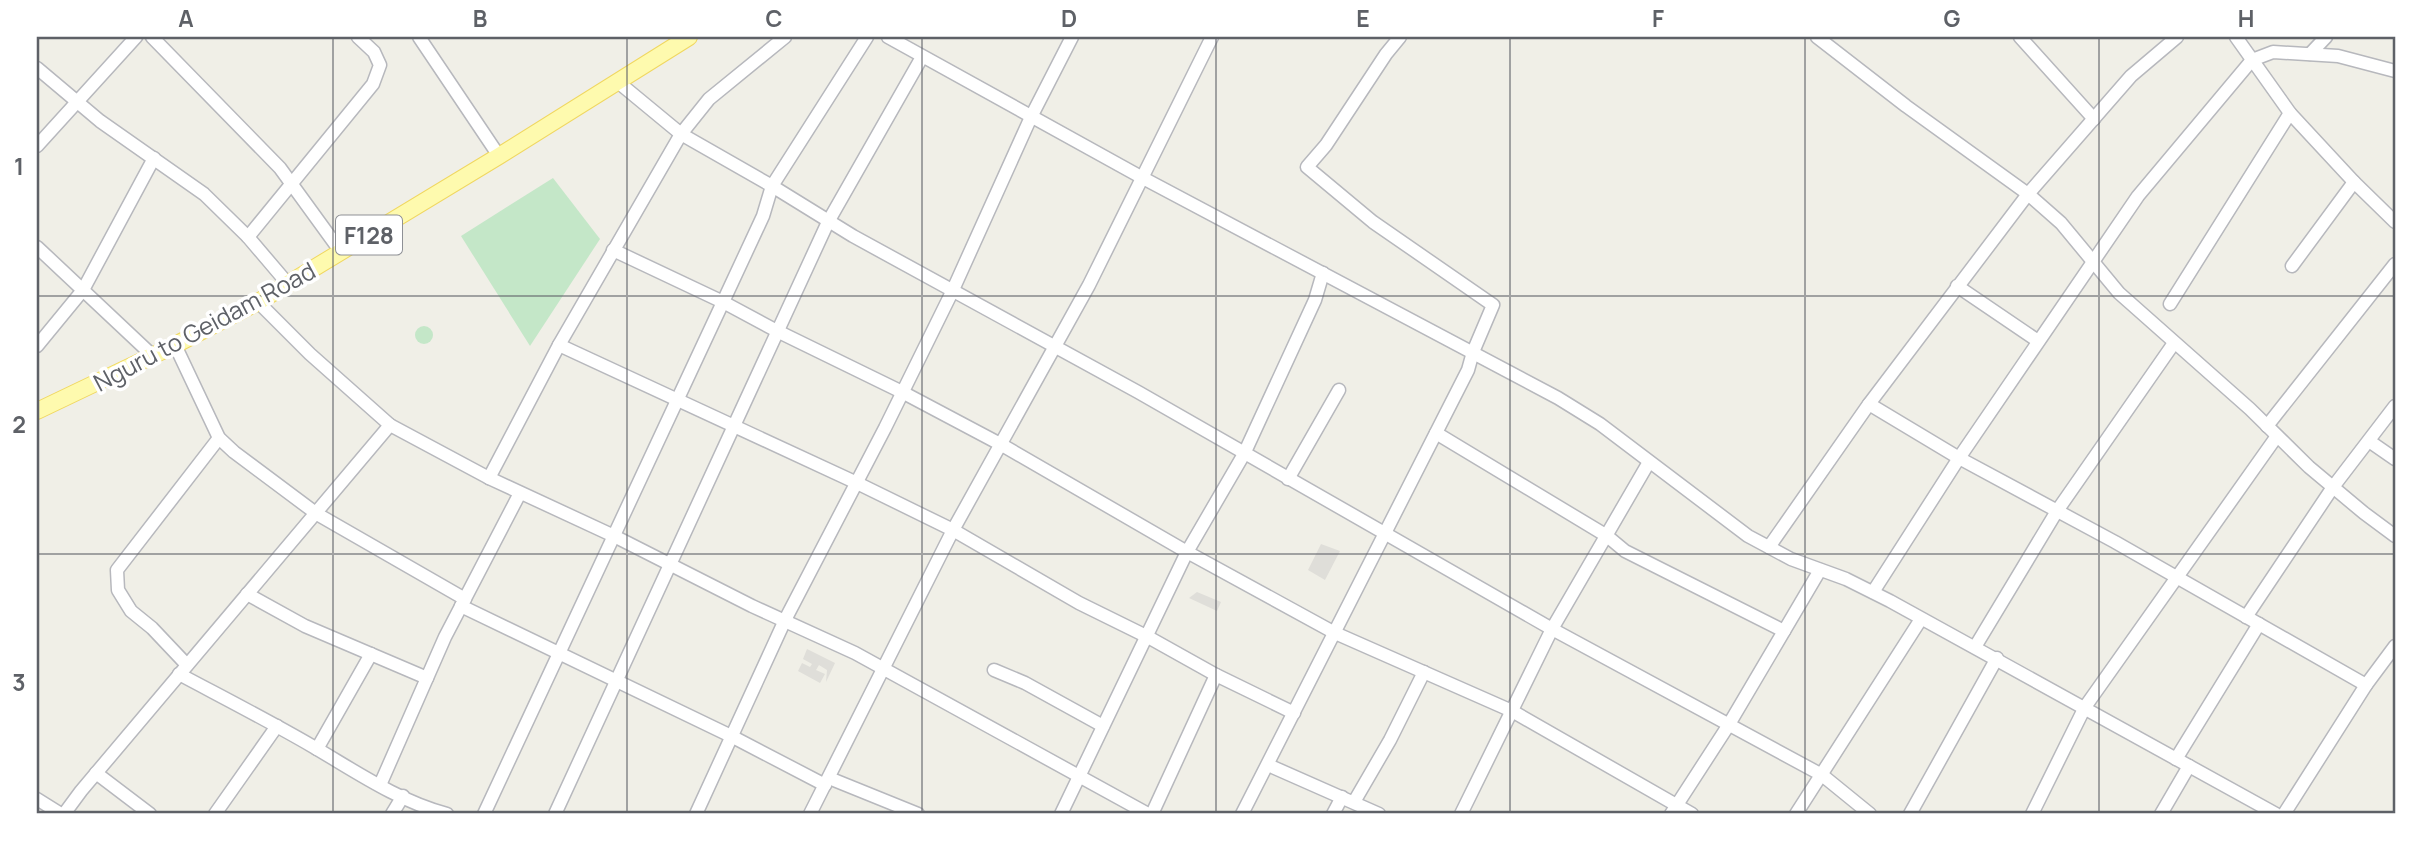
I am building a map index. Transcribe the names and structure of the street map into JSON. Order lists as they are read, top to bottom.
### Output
{
  "streets": {
    "main road": ["F128", "Nguru to Geidam Road"]
  },
  "grid": {
    "columns": [
      "A",
      "B",
      "C",
      "D",
      "E",
      "F",
      "G",
      "H"
    ],
    "rows": ["1", "2", "3"]
  }
}
